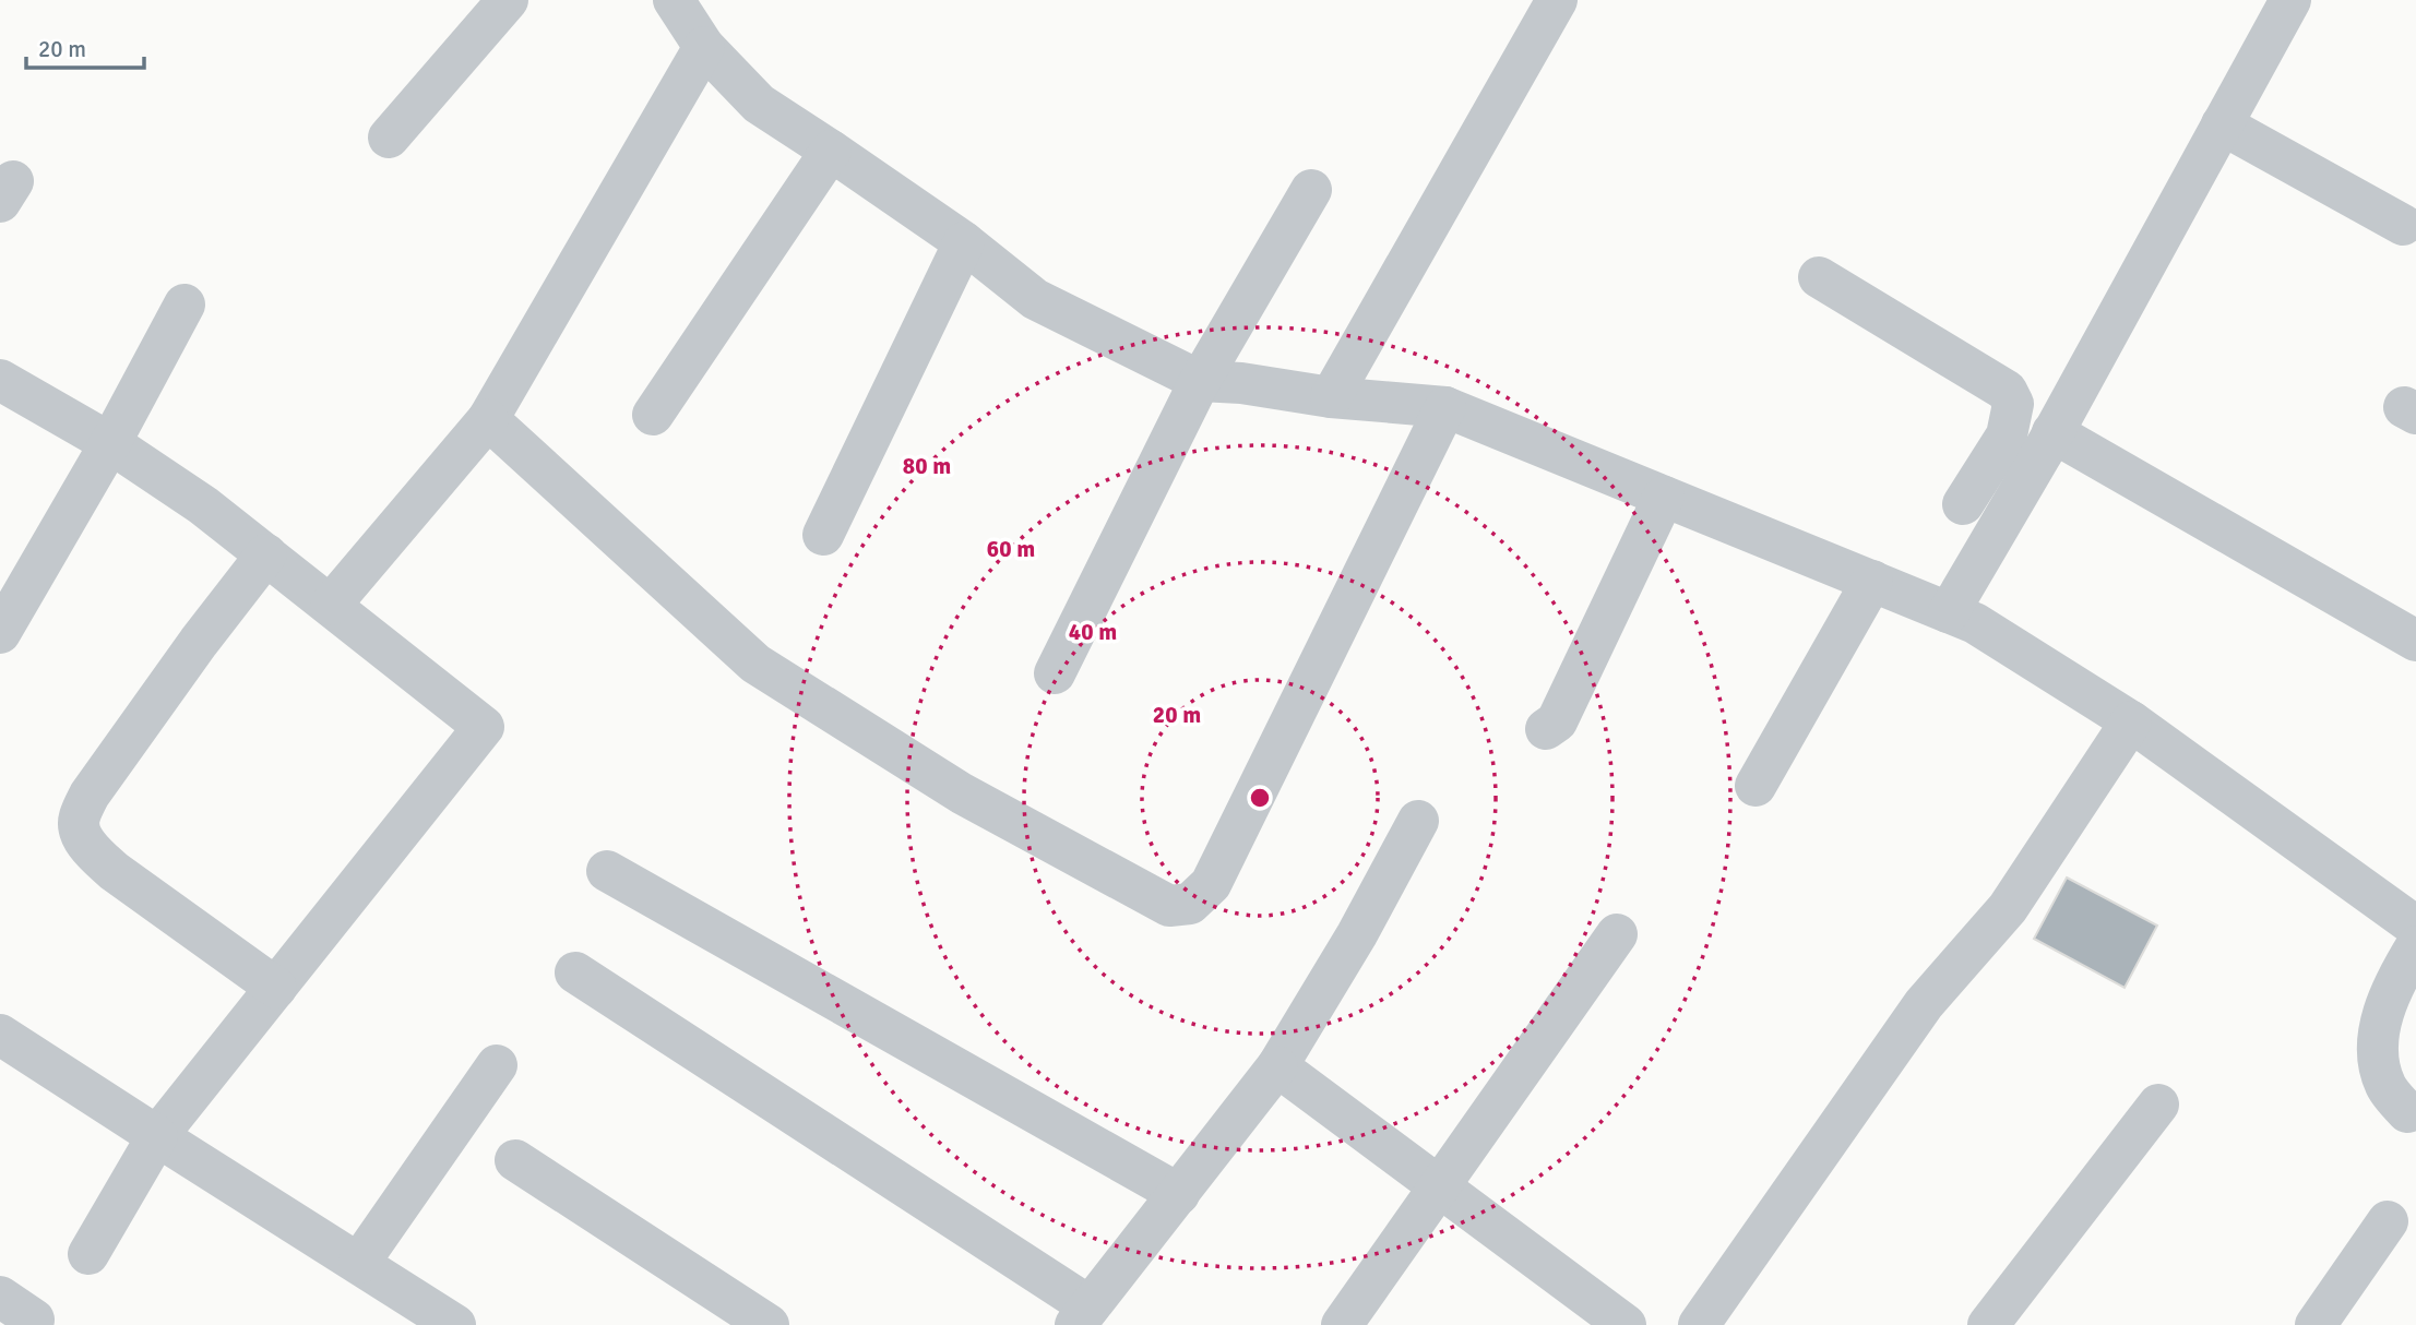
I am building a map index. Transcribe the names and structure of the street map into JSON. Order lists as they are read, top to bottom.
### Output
{
  "scale_bar": "20 m",
  "rings": [
    "80 m",
    "60 m",
    "40 m",
    "20 m"
  ]
}
